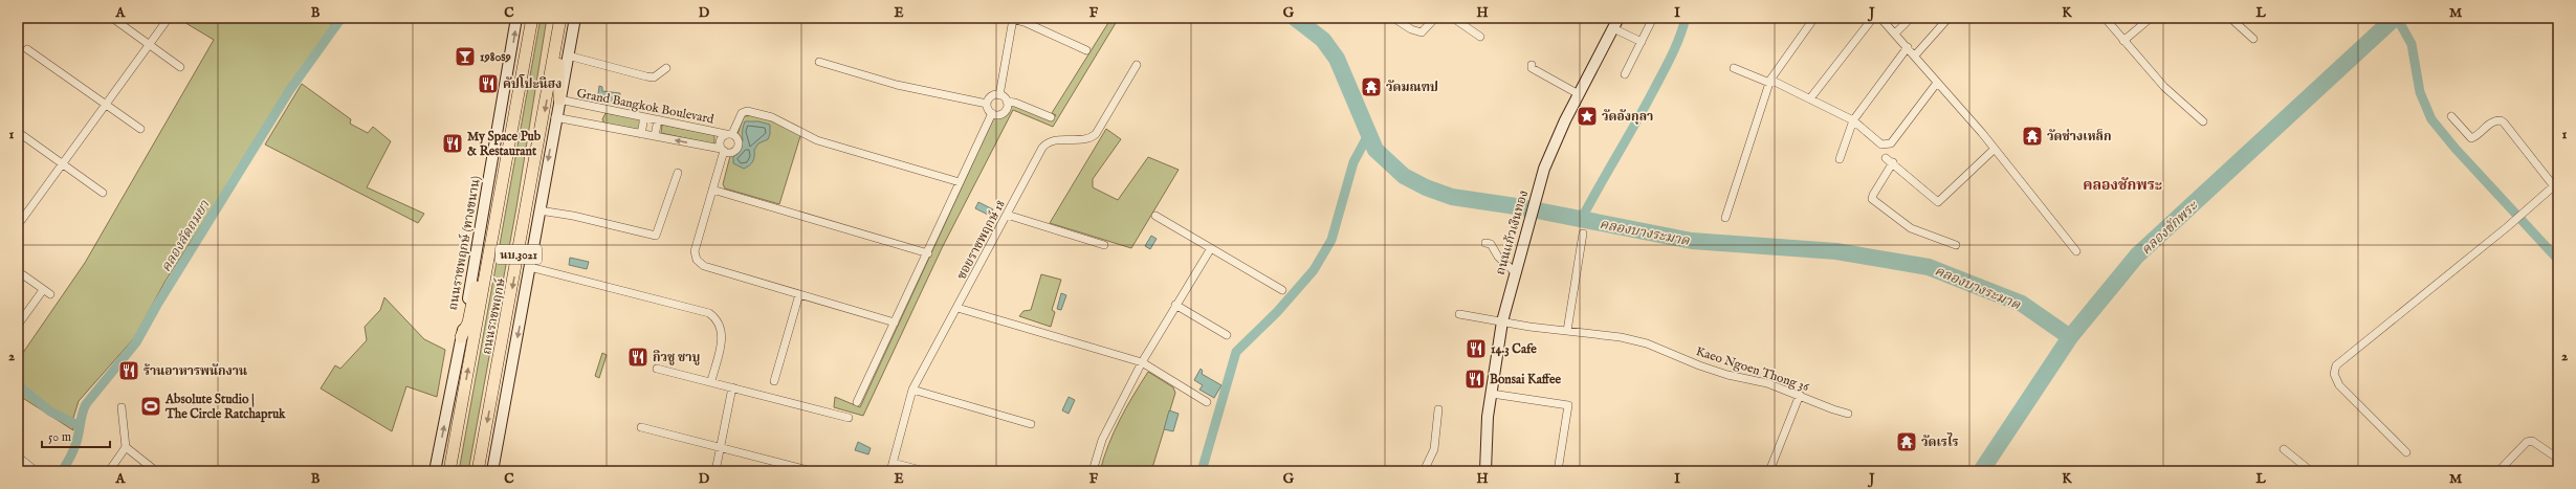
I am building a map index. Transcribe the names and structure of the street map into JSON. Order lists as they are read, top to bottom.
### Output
{
  "streets": {
    "main road": [
      "ถนนแก้วเงินทอง",
      "ถนนราชพฤกษ์ (ทางขนาน)",
      "นบ.3021",
      "ถนนราชพฤกษ์"
    ],
    "street": ["Grand Bangkok Boulevard", "ซอยราชพฤกษ์ 18", "Kaeo Ngoen Thong 36"]
  },
  "crossings": [
    ["Grand Bangkok Boulevard", "นบ.3021"],
    ["ถนนแก้วเงินทอง", "Kaeo Ngoen Thong 36"]
  ],
  "districts": ["คลองชักพระ"],
  "water": ["คลองชักพระ", "คลองบางระมาด", "คลองลัดถมยา"],
  "places": {
    "bar": ["1980s9"],
    "restaurant": [
      "คัปโปะนิฮง",
      "My Space Pub & Restaurant",
      "14.3 Cafe",
      "กิวชู ชาบู",
      "ร้านอาหารพนักงาน",
      "Bonsai Kaffee"
    ],
    "temple": ["วัดมณฑป", "วัดช่างเหล็ก", "วัดเรไร"],
    "place": ["วัดอังกุลา"],
    "sports": ["Absolute Studio | The Circle Ratchapruk"]
  },
  "scale_bar": "50 m",
  "grid": {
    "columns": [
      "A",
      "B",
      "C",
      "D",
      "E",
      "F",
      "G",
      "H",
      "I",
      "J",
      "K",
      "L",
      "M"
    ],
    "rows": ["1", "2"]
  }
}
